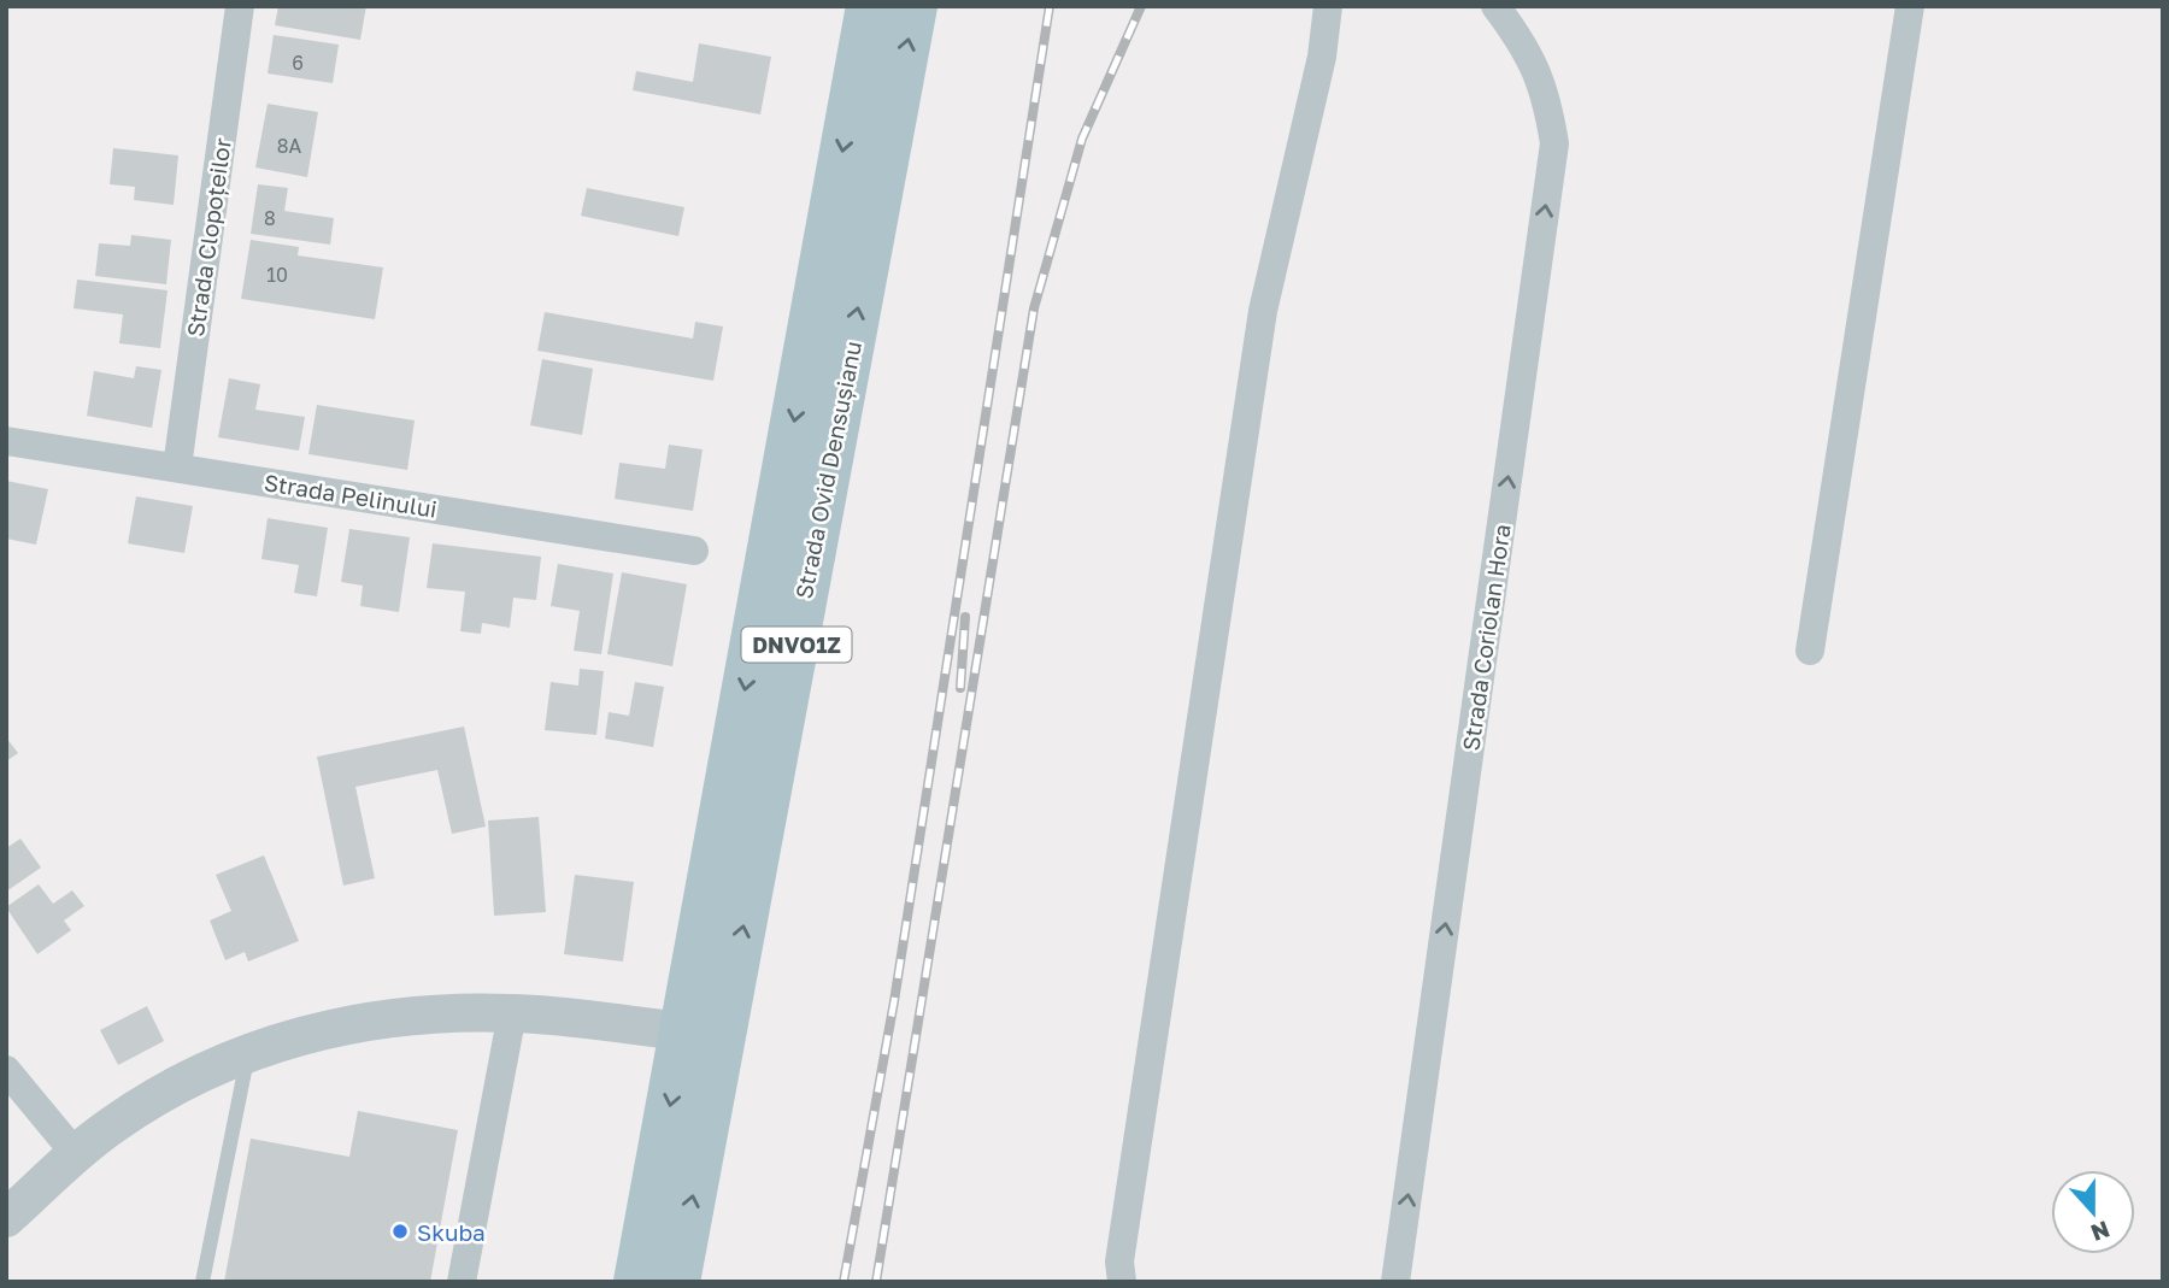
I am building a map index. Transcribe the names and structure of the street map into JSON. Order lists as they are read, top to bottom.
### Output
{
  "streets": {
    "main road": ["Strada Ovid Densușianu", "DNVO1Z"],
    "street": ["Strada Clopoțeilor", "Strada Pelinului", "Strada Coriolan Hora"]
  },
  "crossings": [
    ["Strada Clopoțeilor", "Strada Pelinului"]
  ],
  "one_way": ["Strada Coriolan Hora"],
  "places": ["Skuba"],
  "house_numbers": [
    "6",
    "8A",
    "8",
    "10"
  ],
  "north": "bottom"
}
